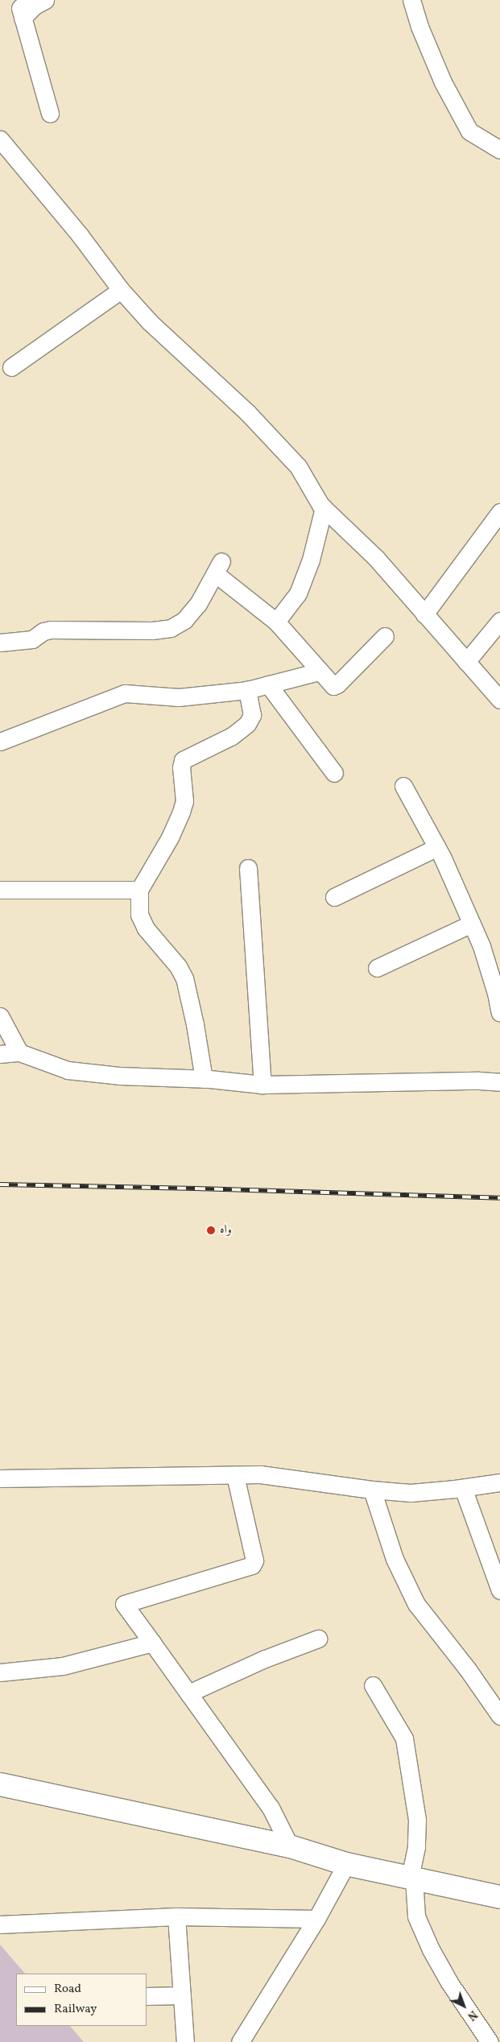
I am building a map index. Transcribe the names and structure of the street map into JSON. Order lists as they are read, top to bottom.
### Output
{
  "places": ["واہ"],
  "legend": ["Road", "Railway"],
  "north": "bottom right"
}
